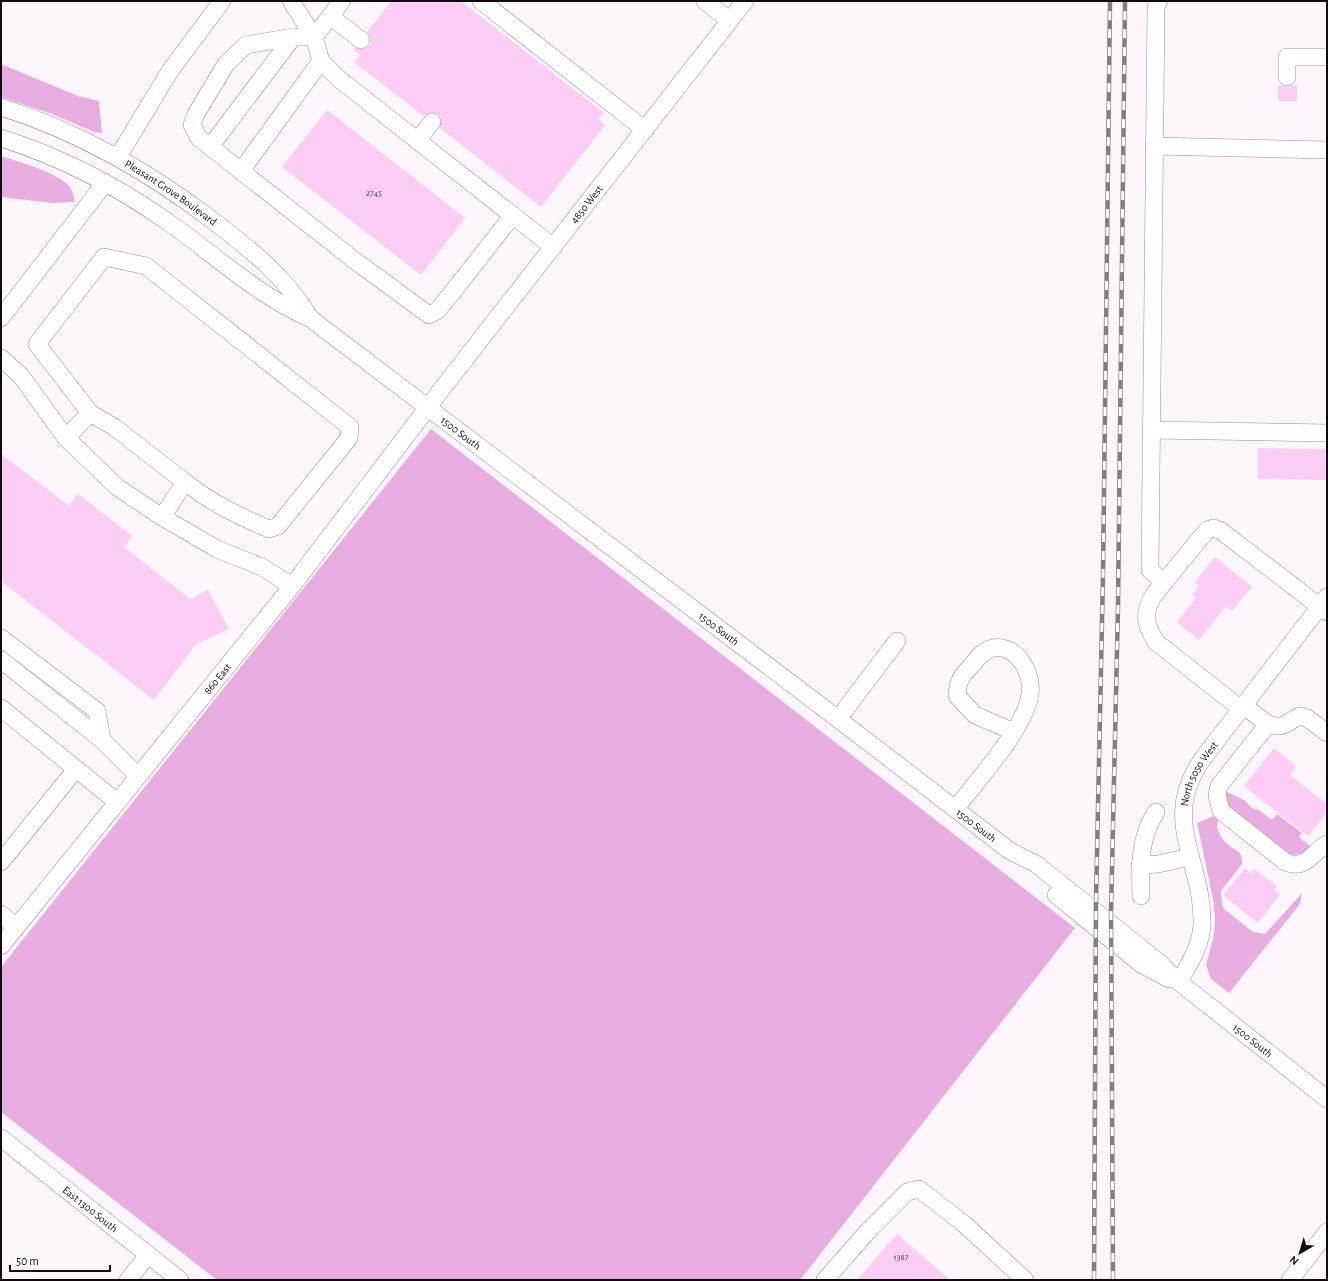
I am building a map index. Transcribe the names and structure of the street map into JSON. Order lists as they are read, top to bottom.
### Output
{
  "streets": {
    "street": [
      "Pleasant Grove Boulevard",
      "4850 West",
      "1500 South",
      "860 East",
      "North 5050 West",
      "East 1300 South"
    ]
  },
  "crossings": [
    ["Pleasant Grove Boulevard", "4850 West"],
    ["Pleasant Grove Boulevard", "1500 South"],
    ["Pleasant Grove Boulevard", "860 East"],
    ["4850 West", "1500 South"],
    ["4850 West", "860 East"],
    ["1500 South", "860 East"],
    ["1500 South", "North 5050 West"]
  ],
  "house_numbers": ["2745", "1387"],
  "scale_bar": "50 m",
  "north": "bottom left"
}
